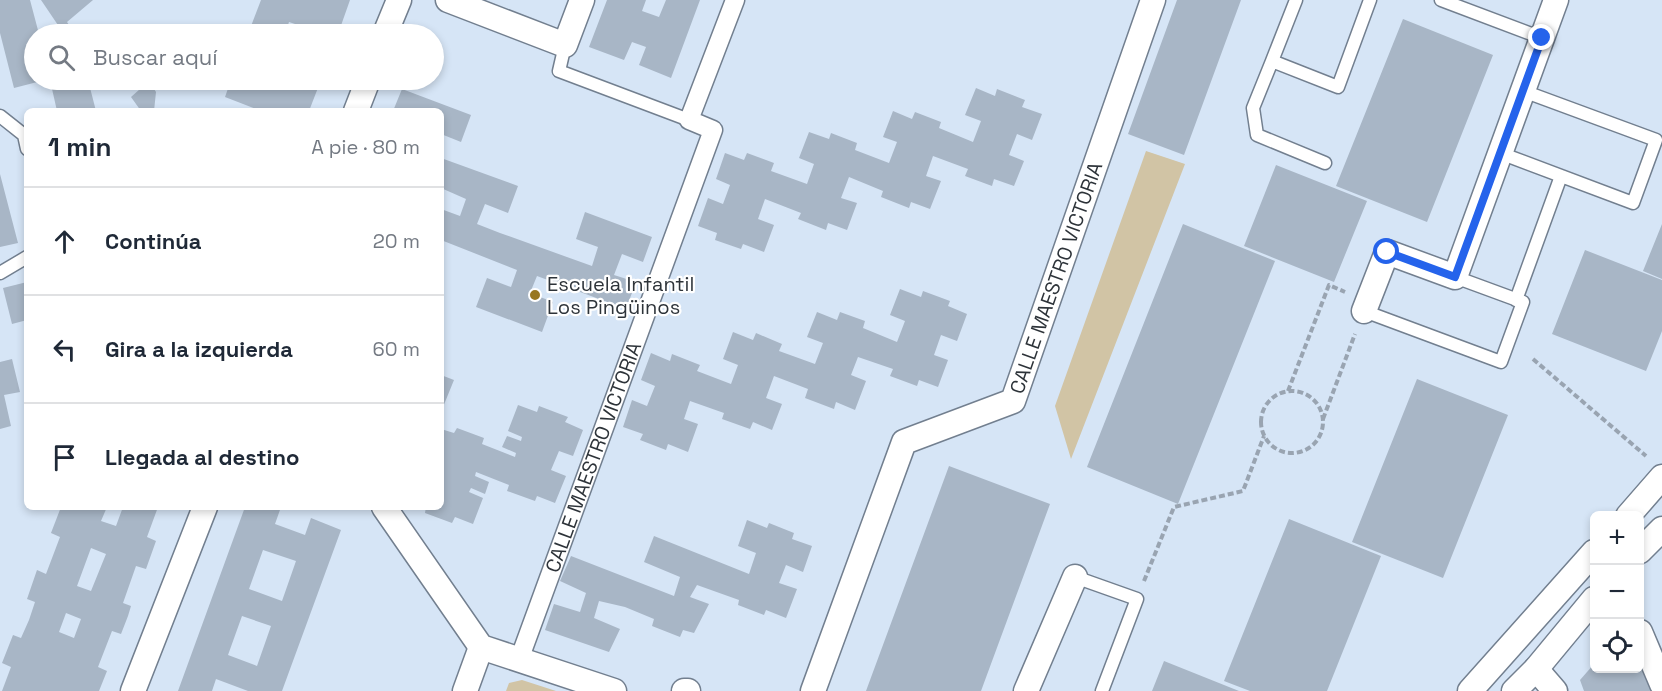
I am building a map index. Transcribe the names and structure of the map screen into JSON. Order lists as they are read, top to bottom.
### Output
{
  "streets": {
    "street": ["CALLE MAESTRO VICTORIA"]
  },
  "places": ["Escuela Infantil Los Pingüinos"],
  "page": {
    "search": "Buscar aquí",
    "heading": ["1 min", "A pie · 80 m"],
    "list": [
      ["Continúa", "20 m"],
      ["Gira a la izquierda", "60 m"],
      "Llegada al destino"
    ],
    "map_buttons": ["+", "−"]
  }
}
